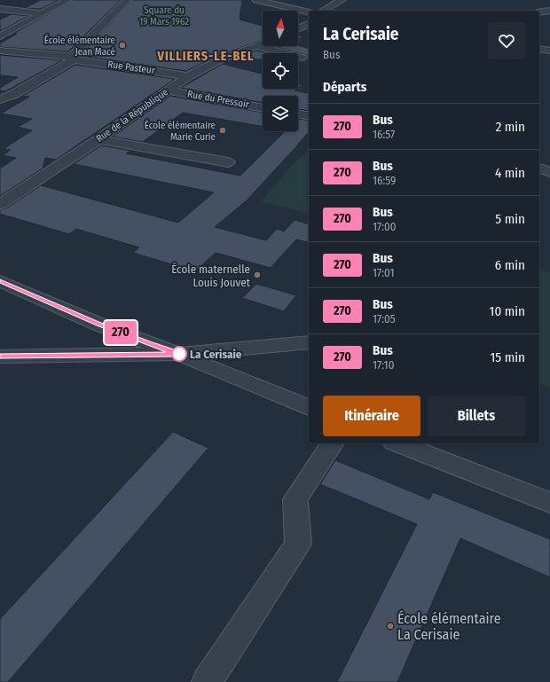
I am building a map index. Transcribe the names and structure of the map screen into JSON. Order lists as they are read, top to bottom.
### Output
{
  "streets": {
    "street": ["Rue Pasteur", "Rue du Pressoir", "Rue de la République"]
  },
  "crossings": [
    ["Rue Pasteur", "Rue de la République"],
    ["Rue du Pressoir", "Rue de la République"]
  ],
  "districts": ["VILLIERS-LE-BEL"],
  "parks": ["Square du 19 Mars 1962"],
  "places": [
    "École élémentaire Jean Macé",
    "École élémentaire Marie Curie",
    "École maternelle Louis Jouvet",
    "La Cerisaie",
    "École élémentaire La Cerisaie"
  ],
  "lines": ["bus line 270"],
  "north": "top",
  "page": {
    "on_map": "270",
    "heading": [
      ["La Cerisaie", "Bus"],
      "Départs"
    ],
    "list": [
      {
        "mark": "270",
        "name": "Bus",
        "note": "16:57",
        "value": "2 min"
      },
      {
        "mark": "270",
        "name": "Bus",
        "note": "16:59",
        "value": "4 min"
      },
      {
        "mark": "270",
        "name": "Bus",
        "note": "17:00",
        "value": "5 min"
      },
      {
        "mark": "270",
        "name": "Bus",
        "note": "17:01",
        "value": "6 min"
      },
      {
        "mark": "270",
        "name": "Bus",
        "note": "17:05",
        "value": "10 min"
      },
      {
        "mark": "270",
        "name": "Bus",
        "note": "17:10",
        "value": "15 min"
      }
    ],
    "buttons": ["Itinéraire", "Billets"]
  }
}
